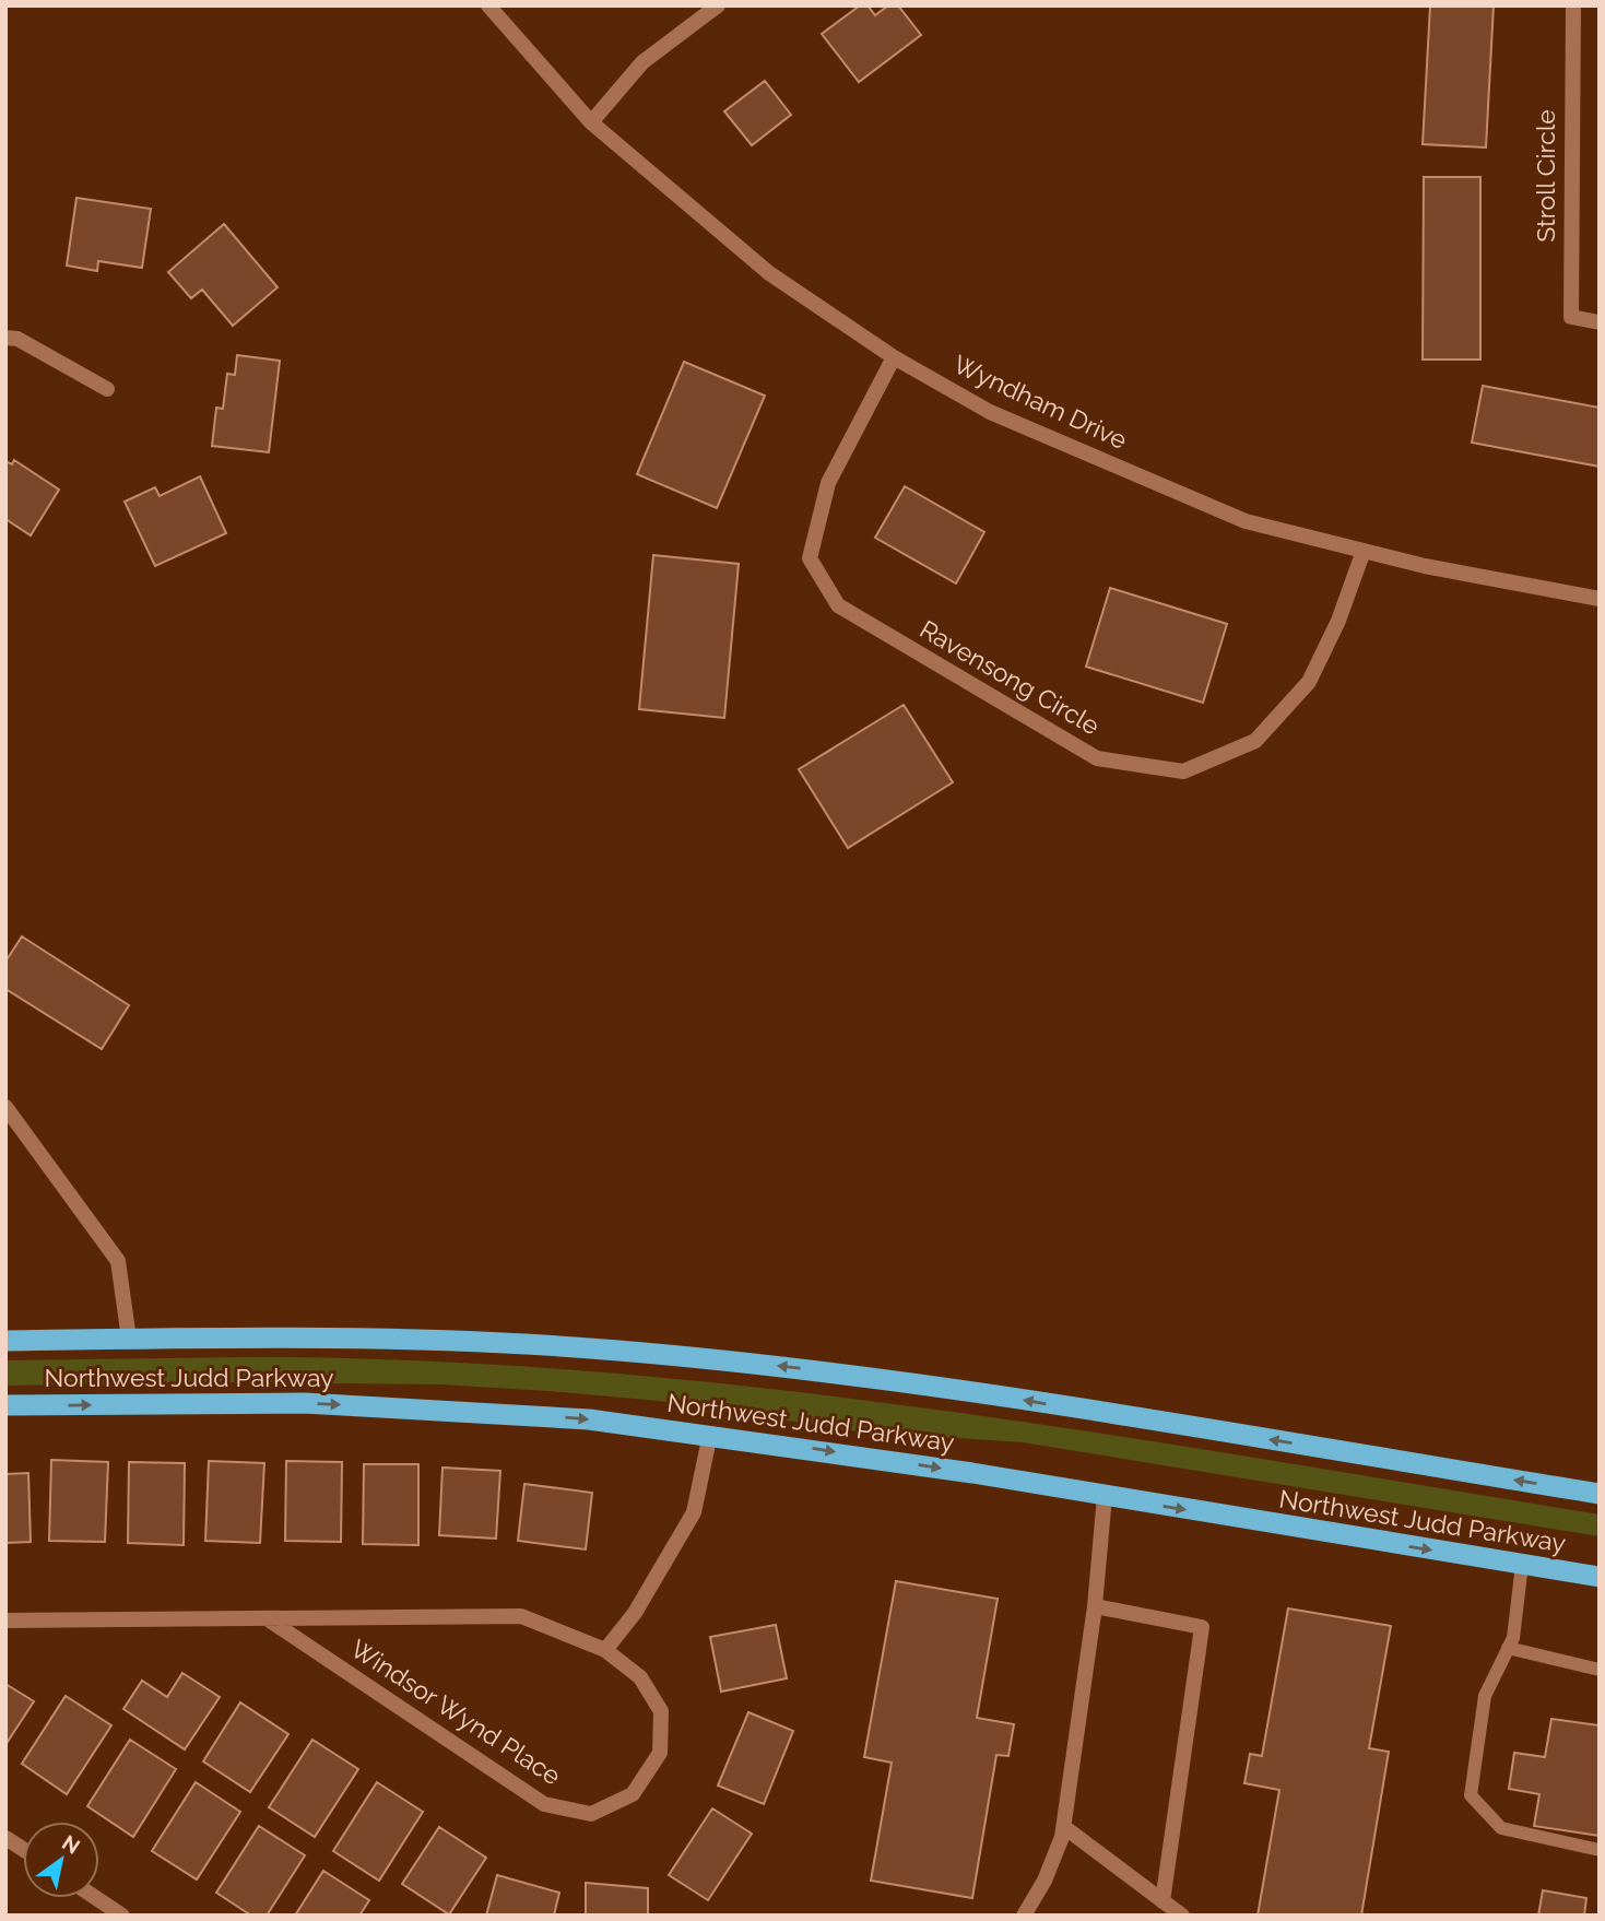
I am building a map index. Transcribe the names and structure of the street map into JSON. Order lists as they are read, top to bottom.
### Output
{
  "streets": {
    "highway": ["Northwest Judd Parkway"],
    "street": [
      "Stroll Circle",
      "Wyndham Drive",
      "Ravensong Circle",
      "Windsor Wynd Place"
    ]
  },
  "crossings": [
    ["Wyndham Drive", "Ravensong Circle"]
  ],
  "north": "top right"
}
